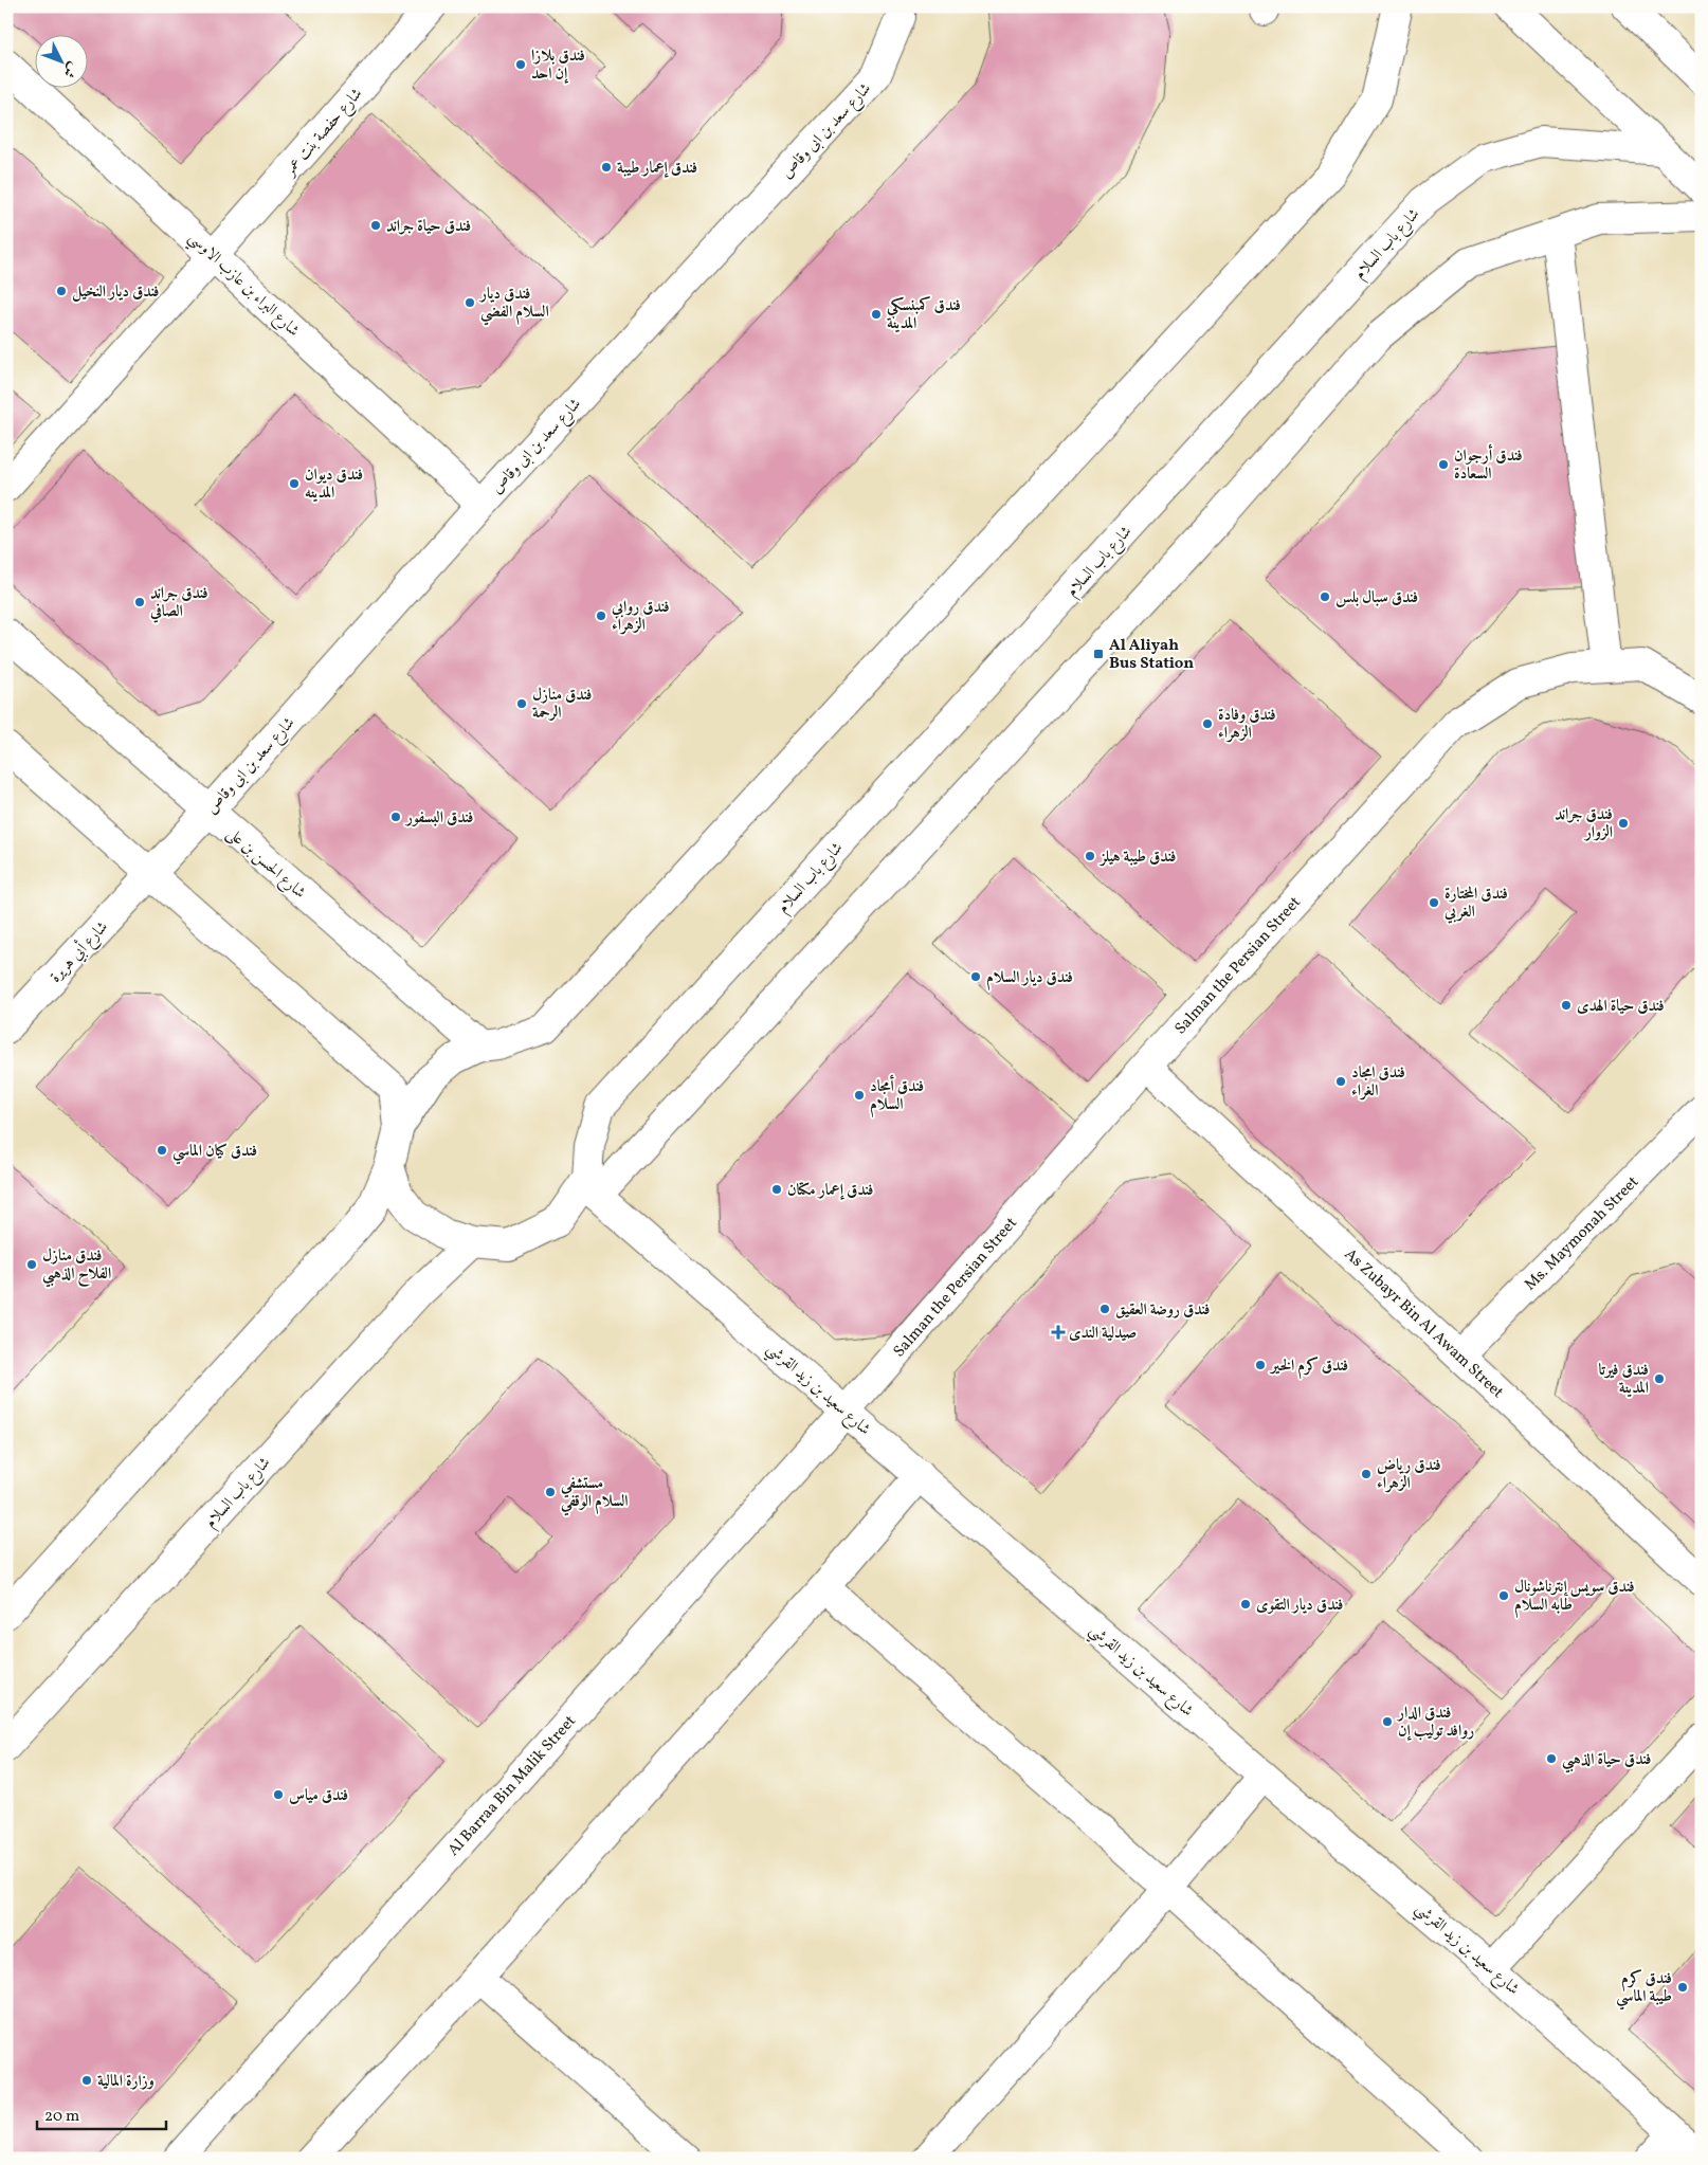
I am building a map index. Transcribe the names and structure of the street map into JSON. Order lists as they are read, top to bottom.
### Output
{
  "streets": {
    "main road": [
      "شارع سعد بن ابى وقاص",
      "شارع حفصة بنت عمر",
      "شارع باب السلام",
      "شارع البراء بن عازب الاوسي",
      "شارع الحسن بن على",
      "شارع أبي هريرة",
      "Salman the Persian Street",
      "Ms. Maymonah Street",
      "As Zubayr Bin Al Awam Street",
      "شارع سعيد بن زيد القرشي",
      "Al Barraa Bin Malik Street"
    ]
  },
  "crossings": [
    ["شارع سعد بن ابى وقاص", "شارع البراء بن عازب الاوسي"],
    ["شارع سعد بن ابى وقاص", "شارع الحسن بن على"],
    ["شارع سعد بن ابى وقاص", "شارع أبي هريرة"],
    ["شارع حفصة بنت عمر", "شارع البراء بن عازب الاوسي"],
    ["شارع باب السلام", "شارع سعيد بن زيد القرشي"],
    ["Salman the Persian Street", "As Zubayr Bin Al Awam Street"],
    ["Salman the Persian Street", "شارع سعيد بن زيد القرشي"],
    ["Salman the Persian Street", "Al Barraa Bin Malik Street"],
    ["Ms. Maymonah Street", "As Zubayr Bin Al Awam Street"],
    ["شارع سعيد بن زيد القرشي", "Al Barraa Bin Malik Street"]
  ],
  "places": {
    "other": [
      "فندق بلازا إن احد",
      "فندق إعمار طيبة",
      "فندق حياة جراند",
      "فندق ديار النخيل",
      "فندق ديار السلام الفضي",
      "فندق كمبنسكي المدينة",
      "فندق أرجوان السعادة",
      "فندق ديوان المدينه",
      "فندق سبال بلس",
      "فندق جراند الصافي",
      "فندق روابي الزهراء",
      "فندق منازل الرحمة",
      "فندق وفادة الزهراء",
      "فندق البسفور",
      "فندق جراند الزوار",
      "فندق طيبة هيلز",
      "فندق المختارة الغربي",
      "فندق ديار السلام",
      "فندق حياة الهدى",
      "فندق امجاد الغراء",
      "فندق أمجاد السلام",
      "فندق كيان الماسي",
      "فندق إعمار مكتان",
      "فندق منازل الفلاح الذهبي",
      "فندق روضة العقيق",
      "فندق كرم الخير",
      "فندق فيرتا المدينة",
      "فندق رياض الزهراء",
      "مستشفي السلام الوقفي",
      "فندق سويس إنترناشونال طابه السلام",
      "فندق ديار التقوى",
      "فندق الدار روافد توليب إن",
      "فندق حياة الذهبي",
      "فندق مياس",
      "فندق كرم طيبة الماسي",
      "وزارة المالية"
    ],
    "transit": ["Al Aliyah Bus Station"],
    "health": ["صيدلية الندى"]
  },
  "scale_bar": "20 m",
  "north": "bottom right"
}
